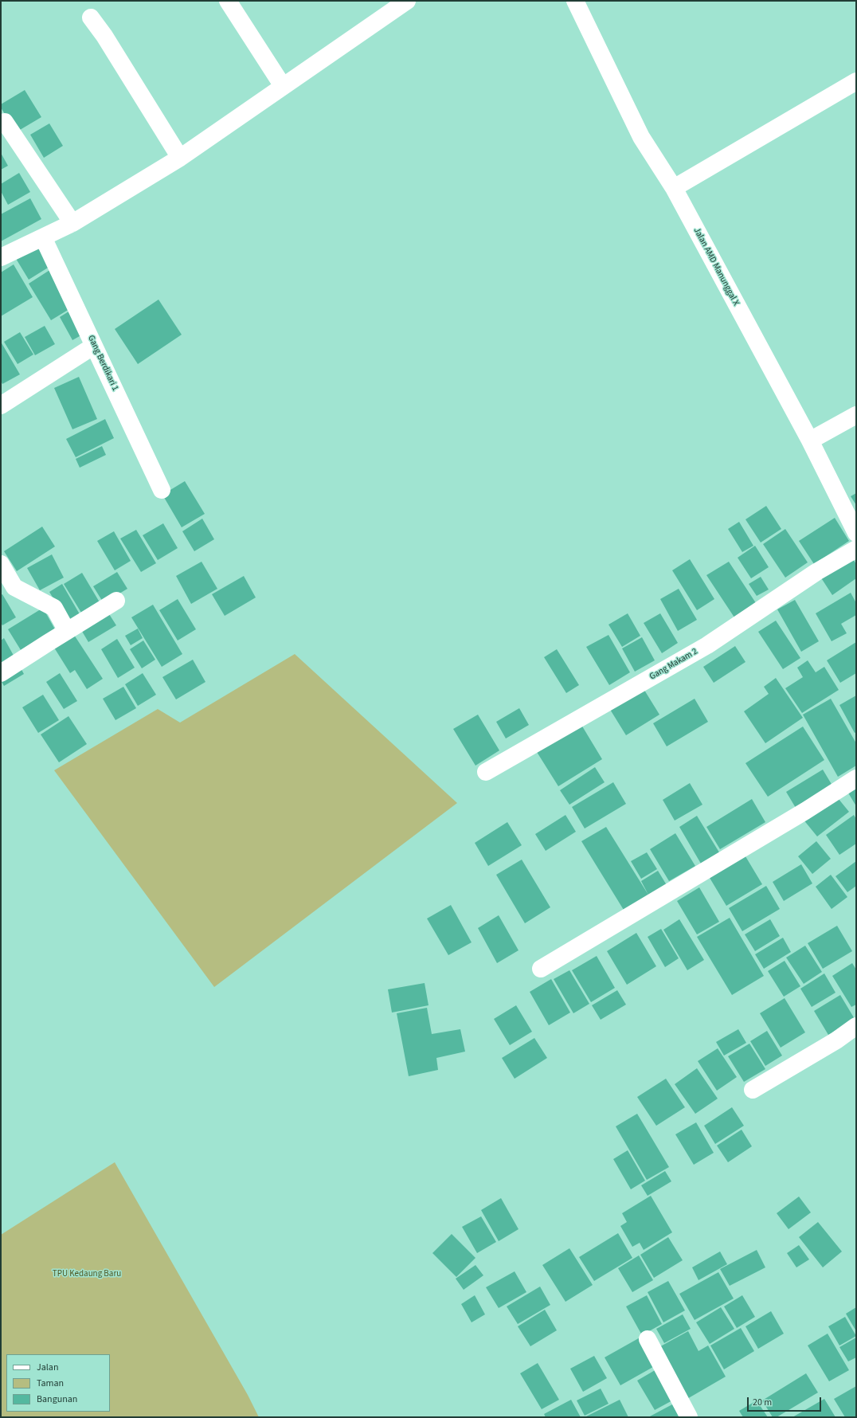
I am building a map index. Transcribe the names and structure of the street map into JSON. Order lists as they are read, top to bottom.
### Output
{
  "streets": {
    "street": ["Jalan AMD Manunggal X", "Gang Berdikari 1", "Gang Makam 2"]
  },
  "parks": ["TPU Kedaung Baru"],
  "legend": ["Jalan", "Taman", "Bangunan"],
  "scale_bar": "20 m"
}
